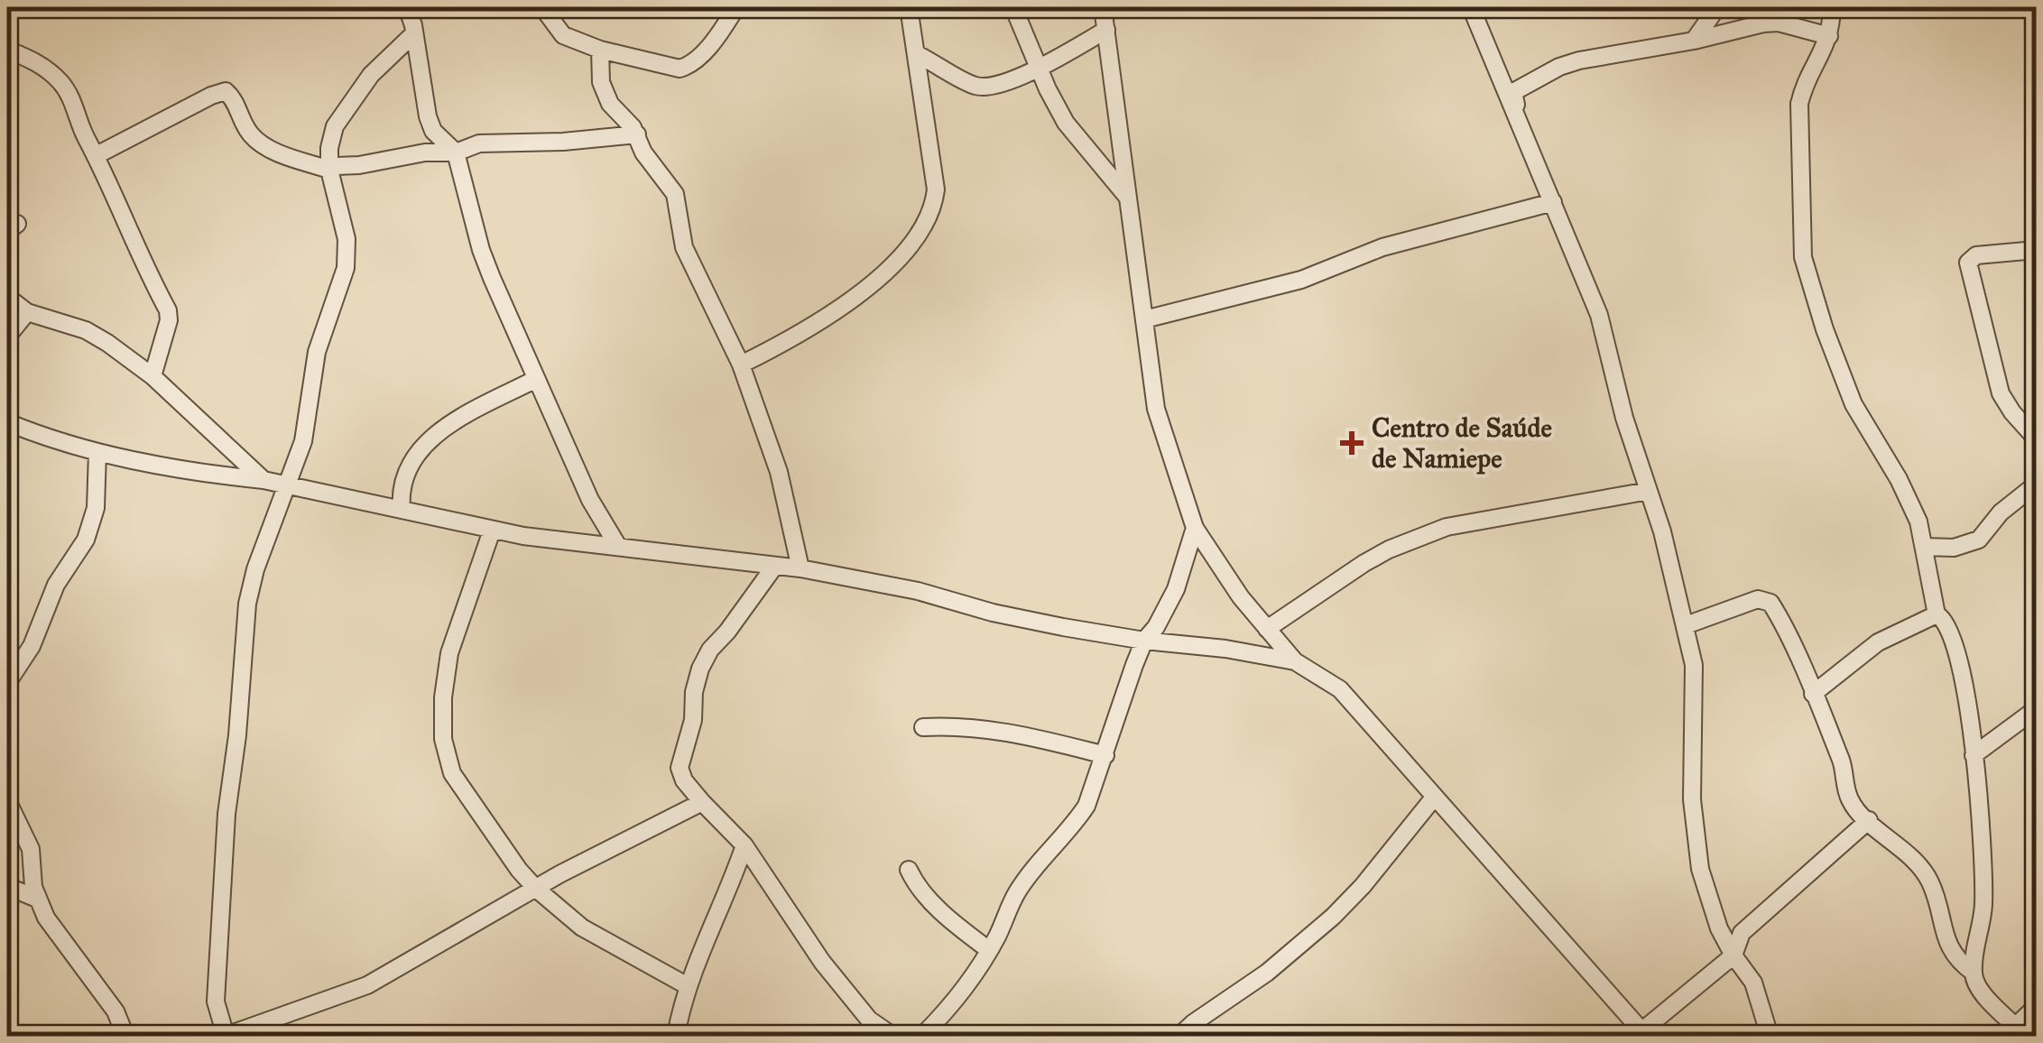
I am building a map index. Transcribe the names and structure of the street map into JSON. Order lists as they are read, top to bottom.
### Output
{
  "places": {
    "health": ["Centro de Saúde de Namiepe"]
  }
}
